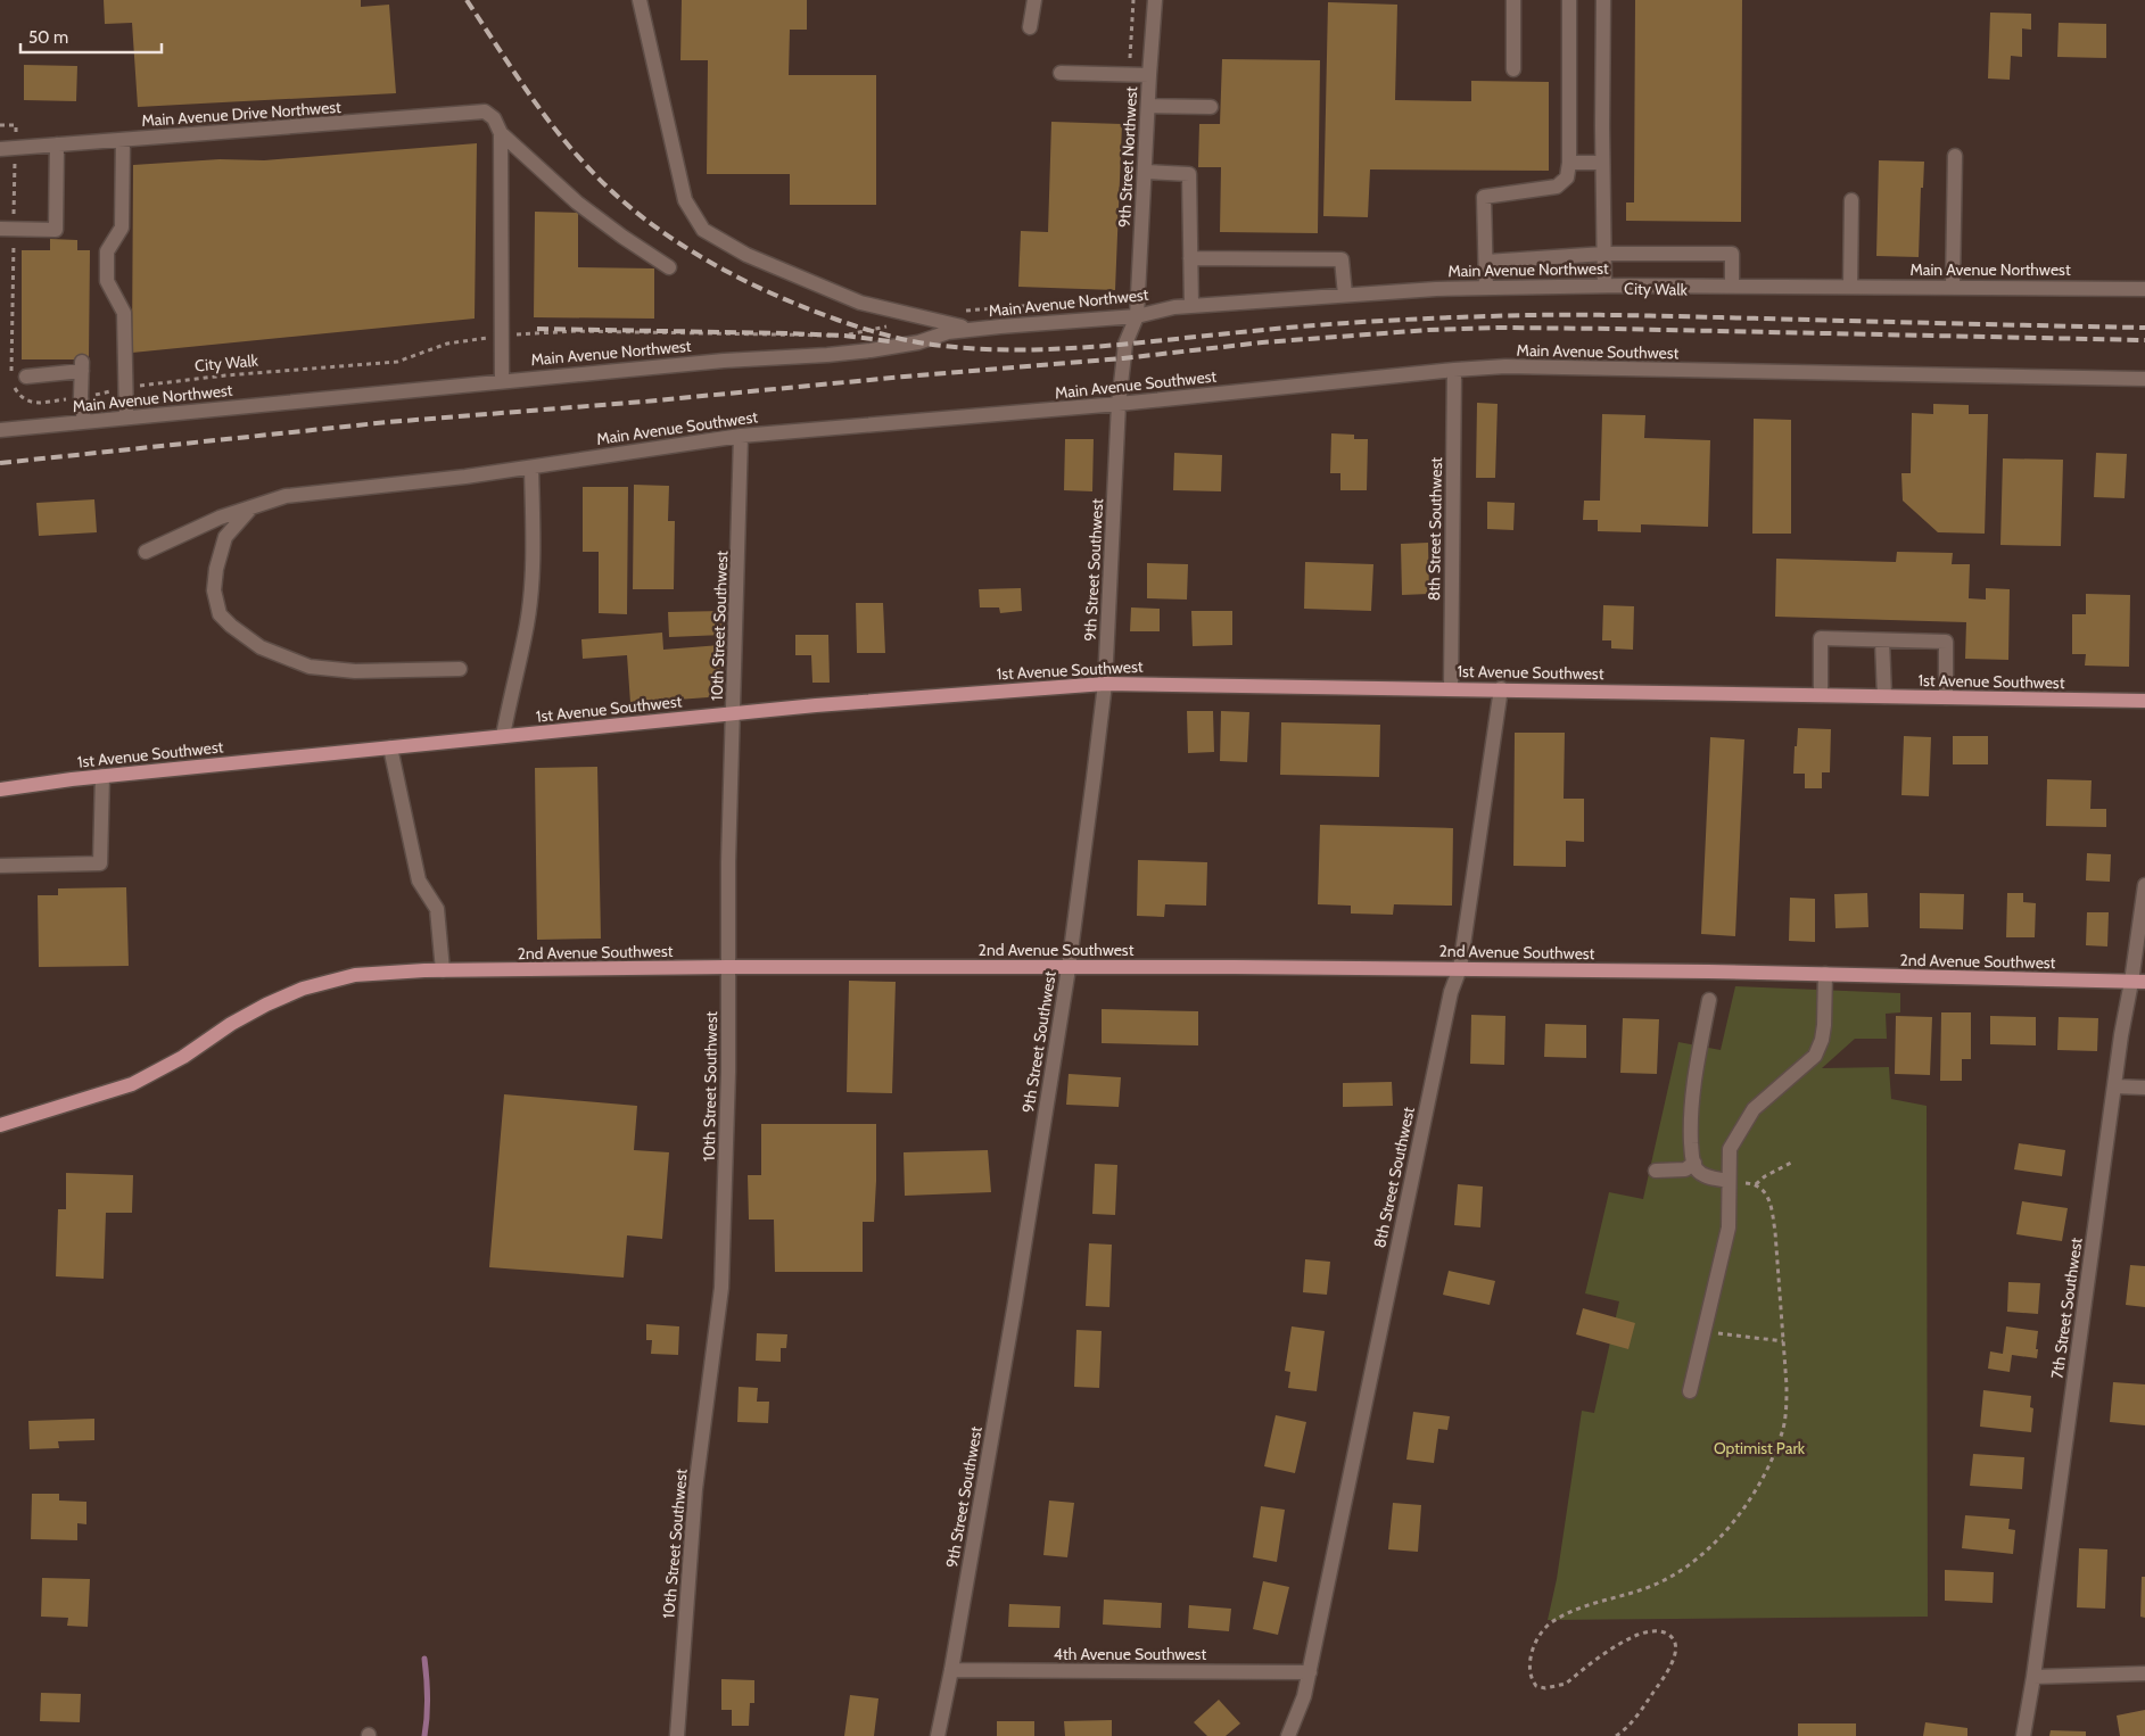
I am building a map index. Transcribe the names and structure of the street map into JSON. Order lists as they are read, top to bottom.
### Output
{
  "streets": {
    "main road": ["1st Avenue Southwest", "2nd Avenue Southwest"],
    "street": [
      "Main Avenue Drive Northwest",
      "9th Street Northwest",
      "Main Avenue Northwest",
      "Main Avenue Southwest",
      "8th Street Southwest",
      "9th Street Southwest",
      "10th Street Southwest",
      "7th Street Southwest",
      "4th Avenue Southwest"
    ],
    "path": ["City Walk"]
  },
  "crossings": [
    ["9th Street Northwest", "Main Avenue Northwest"],
    ["9th Street Northwest", "9th Street Southwest"],
    ["Main Avenue Northwest", "9th Street Southwest"],
    ["Main Avenue Southwest", "8th Street Southwest"],
    ["Main Avenue Southwest", "9th Street Southwest"],
    ["Main Avenue Southwest", "10th Street Southwest"],
    ["8th Street Southwest", "1st Avenue Southwest"],
    ["8th Street Southwest", "2nd Avenue Southwest"],
    ["8th Street Southwest", "4th Avenue Southwest"],
    ["9th Street Southwest", "1st Avenue Southwest"],
    ["9th Street Southwest", "2nd Avenue Southwest"],
    ["9th Street Southwest", "4th Avenue Southwest"],
    ["10th Street Southwest", "1st Avenue Southwest"],
    ["10th Street Southwest", "2nd Avenue Southwest"],
    ["2nd Avenue Southwest", "7th Street Southwest"]
  ],
  "parks": ["Optimist Park"],
  "scale_bar": "50 m"
}
